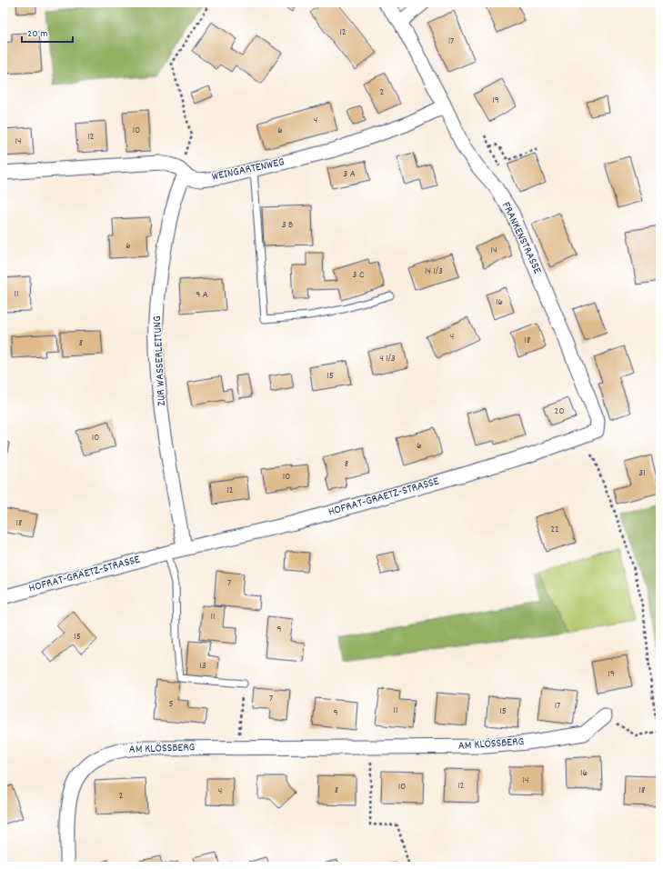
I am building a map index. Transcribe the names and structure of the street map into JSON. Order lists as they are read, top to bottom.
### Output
{
  "streets": {
    "street": [
      "WEINGARTENWEG",
      "FRANKENSTRASSE",
      "ZUR WASSERLEITUNG",
      "HOFRAT-GRAETZ-STRASSE",
      "AM KLÖSSBERG"
    ]
  },
  "crossings": [
    ["WEINGARTENWEG", "FRANKENSTRASSE"],
    ["WEINGARTENWEG", "ZUR WASSERLEITUNG"],
    ["FRANKENSTRASSE", "HOFRAT-GRAETZ-STRASSE"],
    ["ZUR WASSERLEITUNG", "HOFRAT-GRAETZ-STRASSE"]
  ],
  "house_numbers": [
    "12",
    "17",
    "2",
    "19",
    "4",
    "10",
    "6",
    "12",
    "14",
    "3 A",
    "3 B",
    "6",
    "14",
    "14 1/3",
    "3 C",
    "11",
    "9 A",
    "16",
    "4",
    "18",
    "8",
    "4 1/3",
    "15",
    "20",
    "10",
    "6",
    "8",
    "31",
    "10",
    "12",
    "18",
    "22",
    "7",
    "11",
    "9",
    "15",
    "13",
    "19",
    "7",
    "5",
    "17",
    "11",
    "15",
    "9",
    "16",
    "14",
    "12",
    "10",
    "8",
    "18",
    "4",
    "2"
  ],
  "scale_bar": "20 m"
}
